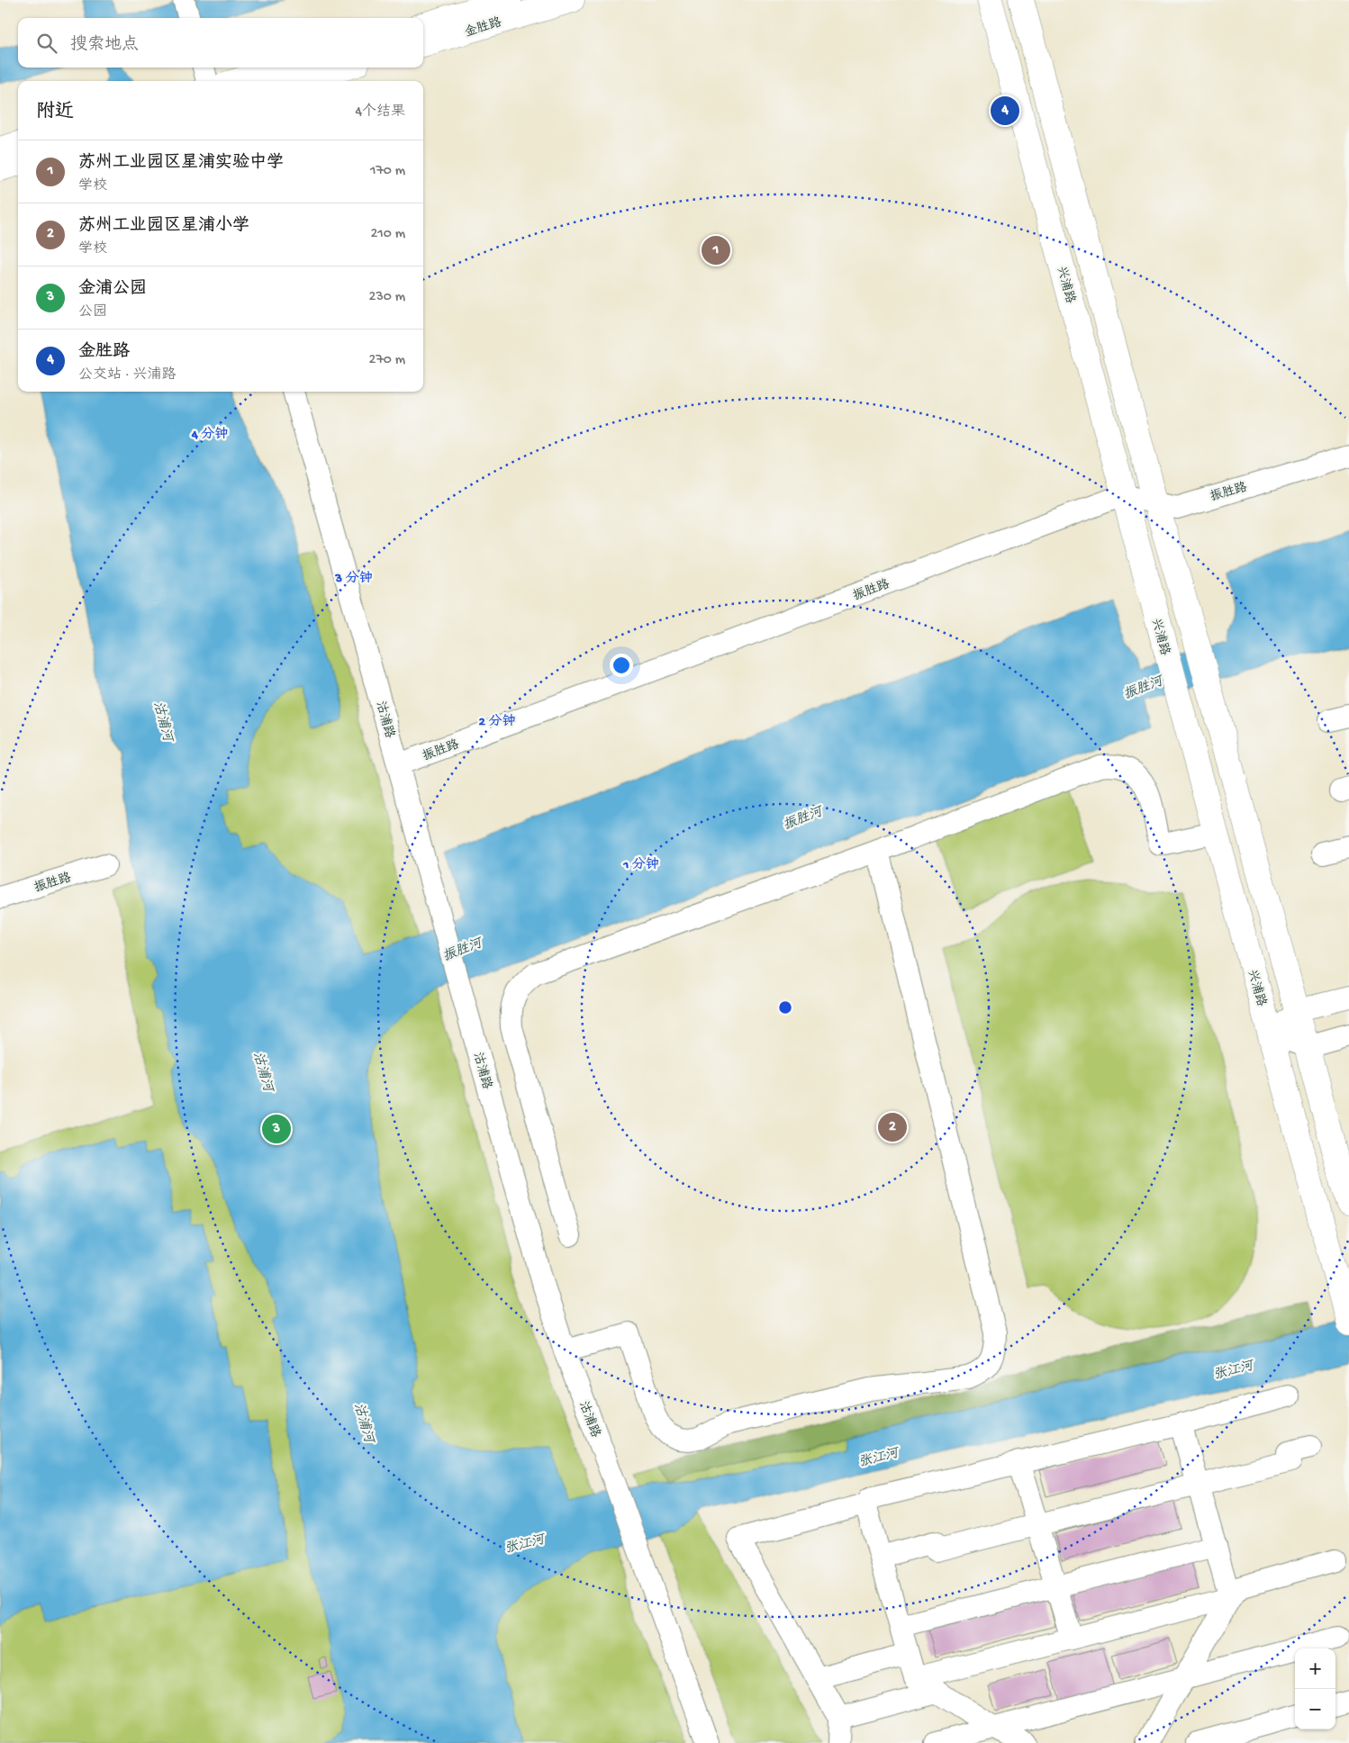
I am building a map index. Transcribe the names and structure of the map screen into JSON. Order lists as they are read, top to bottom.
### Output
{
  "streets": {
    "main road": ["金胜路", "兴浦路"],
    "street": ["振胜路", "沽浦路"]
  },
  "crossings": [
    ["兴浦路", "振胜路"],
    ["振胜路", "沽浦路"]
  ],
  "water": ["振胜河", "沽浦河", "张江河"],
  "page": {
    "search": "搜索地点",
    "heading": ["附近", "4个结果"],
    "pins": [
      "4",
      "1",
      "2",
      "3"
    ],
    "list": [
      {
        "mark": "1",
        "name": "苏州工业园区星浦实验中学",
        "note": "学校",
        "value": "170 m"
      },
      {
        "mark": "2",
        "name": "苏州工业园区星浦小学",
        "note": "学校",
        "value": "210 m"
      },
      {
        "mark": "3",
        "name": "金浦公园",
        "note": "公园",
        "value": "230 m"
      },
      {
        "mark": "4",
        "name": "金胜路",
        "note": "公交站 · 兴浦路",
        "value": "270 m"
      }
    ],
    "map_buttons": ["+", "−"]
  },
  "rings": [
    "4 分钟",
    "3 分钟",
    "2 分钟",
    "1 分钟"
  ]
}
